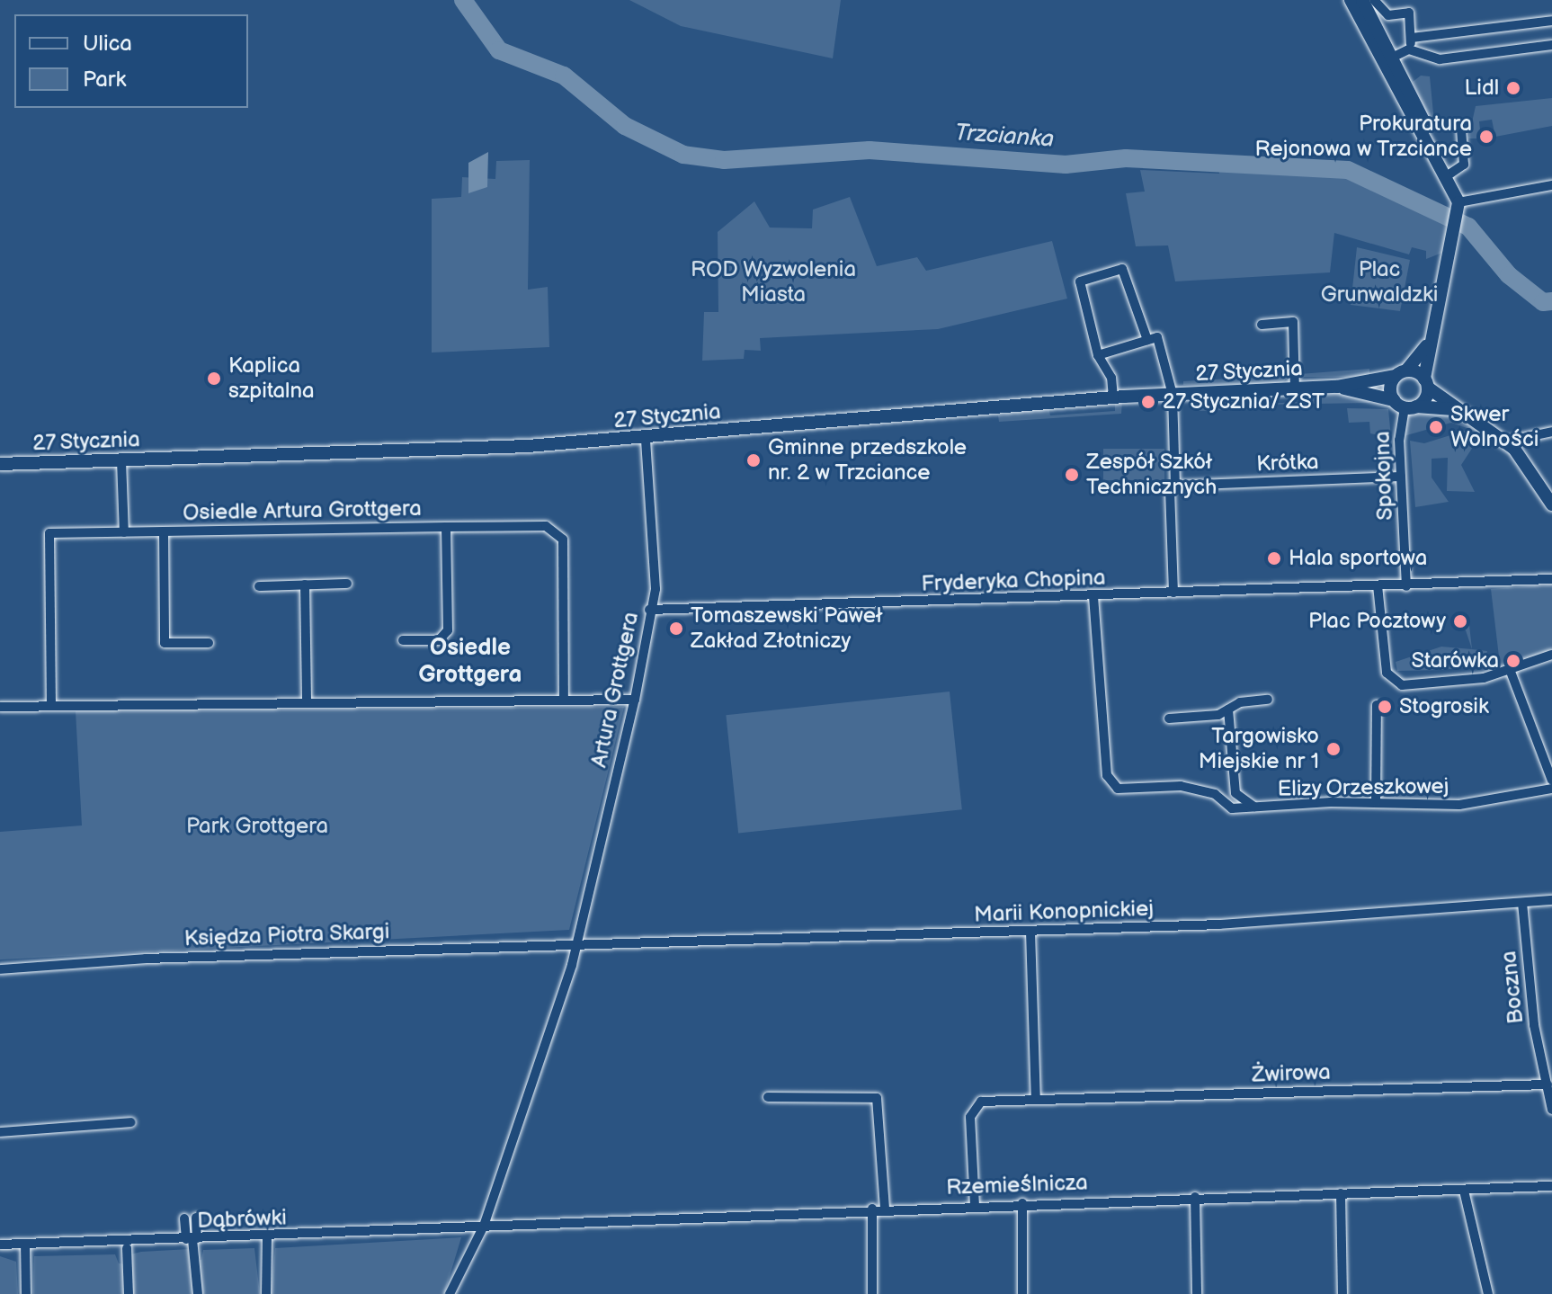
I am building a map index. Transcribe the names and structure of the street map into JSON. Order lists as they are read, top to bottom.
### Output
{
  "streets": {
    "main road": ["27 Stycznia"],
    "street": [
      "Krótka",
      "Spokojna",
      "Osiedle Artura Grottgera",
      "Fryderyka Chopina",
      "Artura Grottgera",
      "Elizy Orzeszkowej",
      "Marii Konopnickiej",
      "Księdza Piotra Skargi",
      "Boczna",
      "Żwirowa",
      "Rzemieślnicza",
      "Dąbrówki"
    ]
  },
  "crossings": [
    ["27 Stycznia", "Spokojna"],
    ["27 Stycznia", "Artura Grottgera"],
    ["Krótka", "Spokojna"],
    ["Fryderyka Chopina", "Artura Grottgera"],
    ["Fryderyka Chopina", "Elizy Orzeszkowej"],
    ["Artura Grottgera", "Marii Konopnickiej"],
    ["Artura Grottgera", "Księdza Piotra Skargi"],
    ["Artura Grottgera", "Rzemieślnicza"],
    ["Artura Grottgera", "Dąbrówki"],
    ["Marii Konopnickiej", "Księdza Piotra Skargi"],
    ["Marii Konopnickiej", "Boczna"],
    ["Boczna", "Żwirowa"],
    ["Żwirowa", "Rzemieślnicza"],
    ["Rzemieślnicza", "Dąbrówki"]
  ],
  "districts": ["Osiedle Grottgera"],
  "water": ["Trzcianka"],
  "parks": ["ROD Wyzwolenia Miasta", "Plac Grunwaldzki", "Park Grottgera"],
  "places": [
    "Lidl",
    "Prokuratura Rejonowa w Trzciance",
    "Kaplica szpitalna",
    "27 Stycznia/ ZST",
    "Skwer Wolności",
    "Gminne przedszkole nr. 2 w Trzciance",
    "Zespół Szkół Technicznych",
    "Hala sportowa",
    "Plac Pocztowy",
    "Tomaszewski Paweł Zakład Złotniczy",
    "Starówka",
    "Stogrosik",
    "Targowisko Miejskie nr 1"
  ],
  "legend": ["Ulica", "Park"]
}
